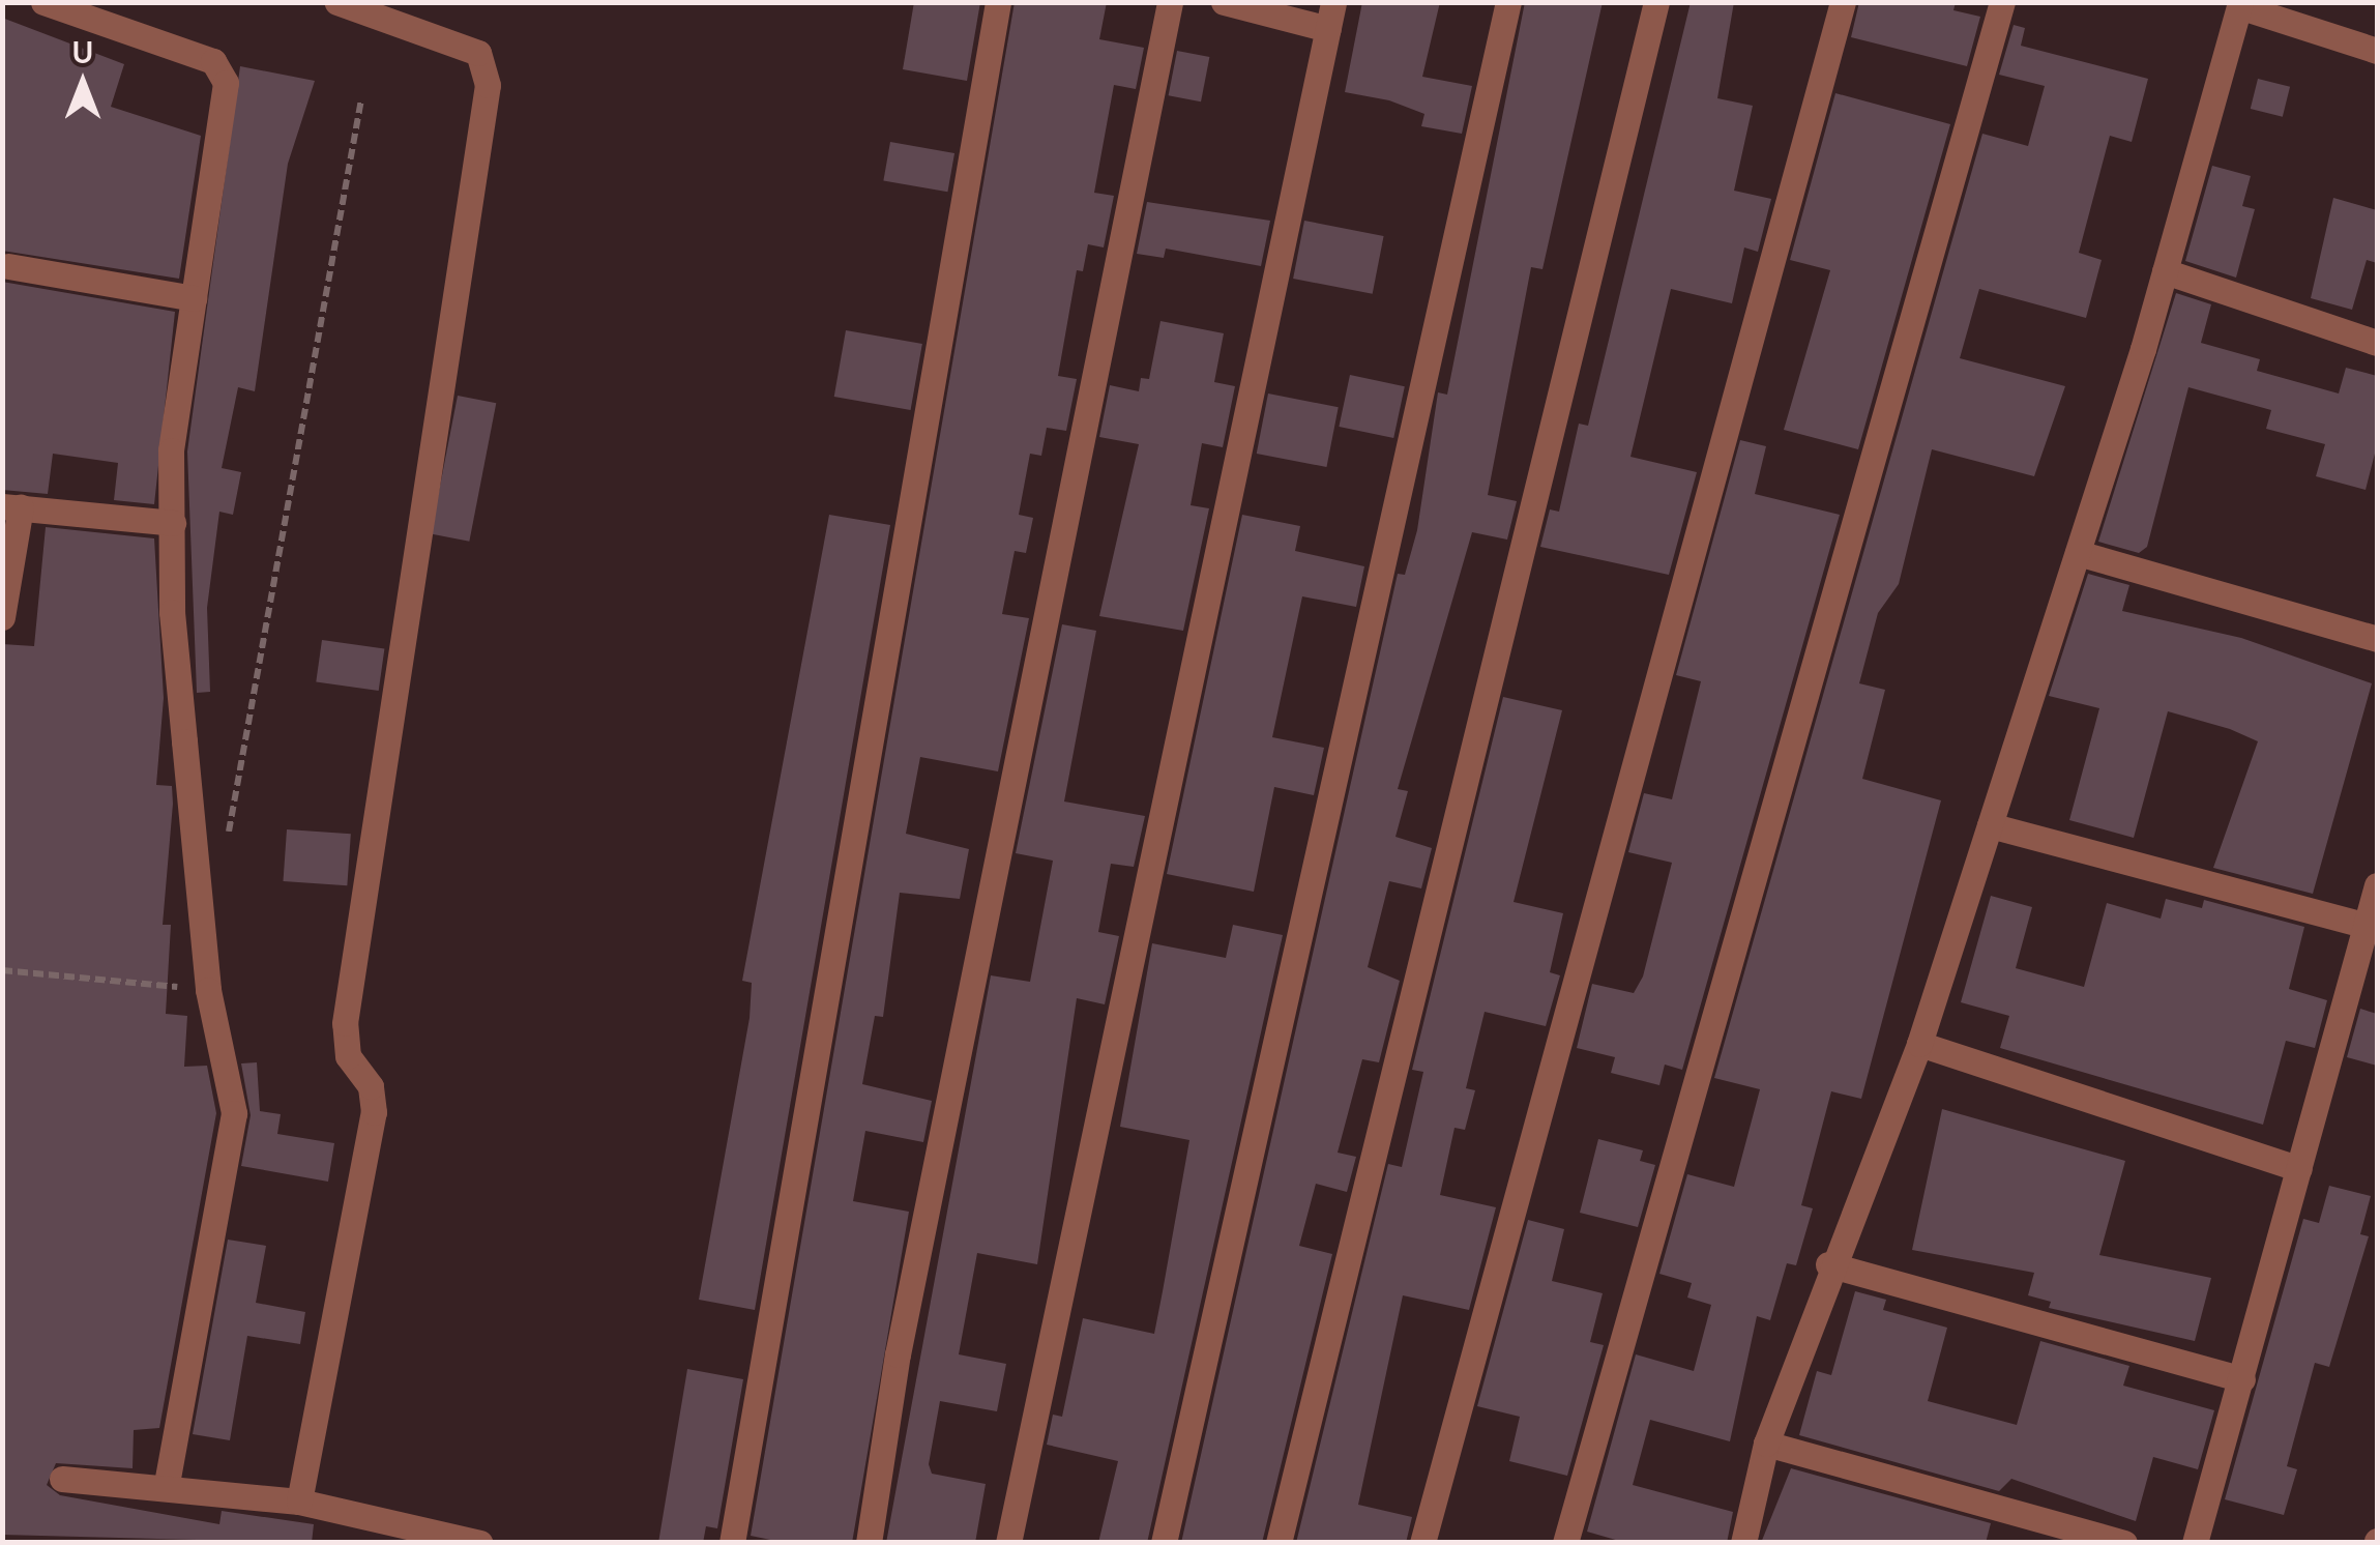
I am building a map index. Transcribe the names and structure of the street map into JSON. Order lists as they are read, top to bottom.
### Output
{
  "north": "top"
}
